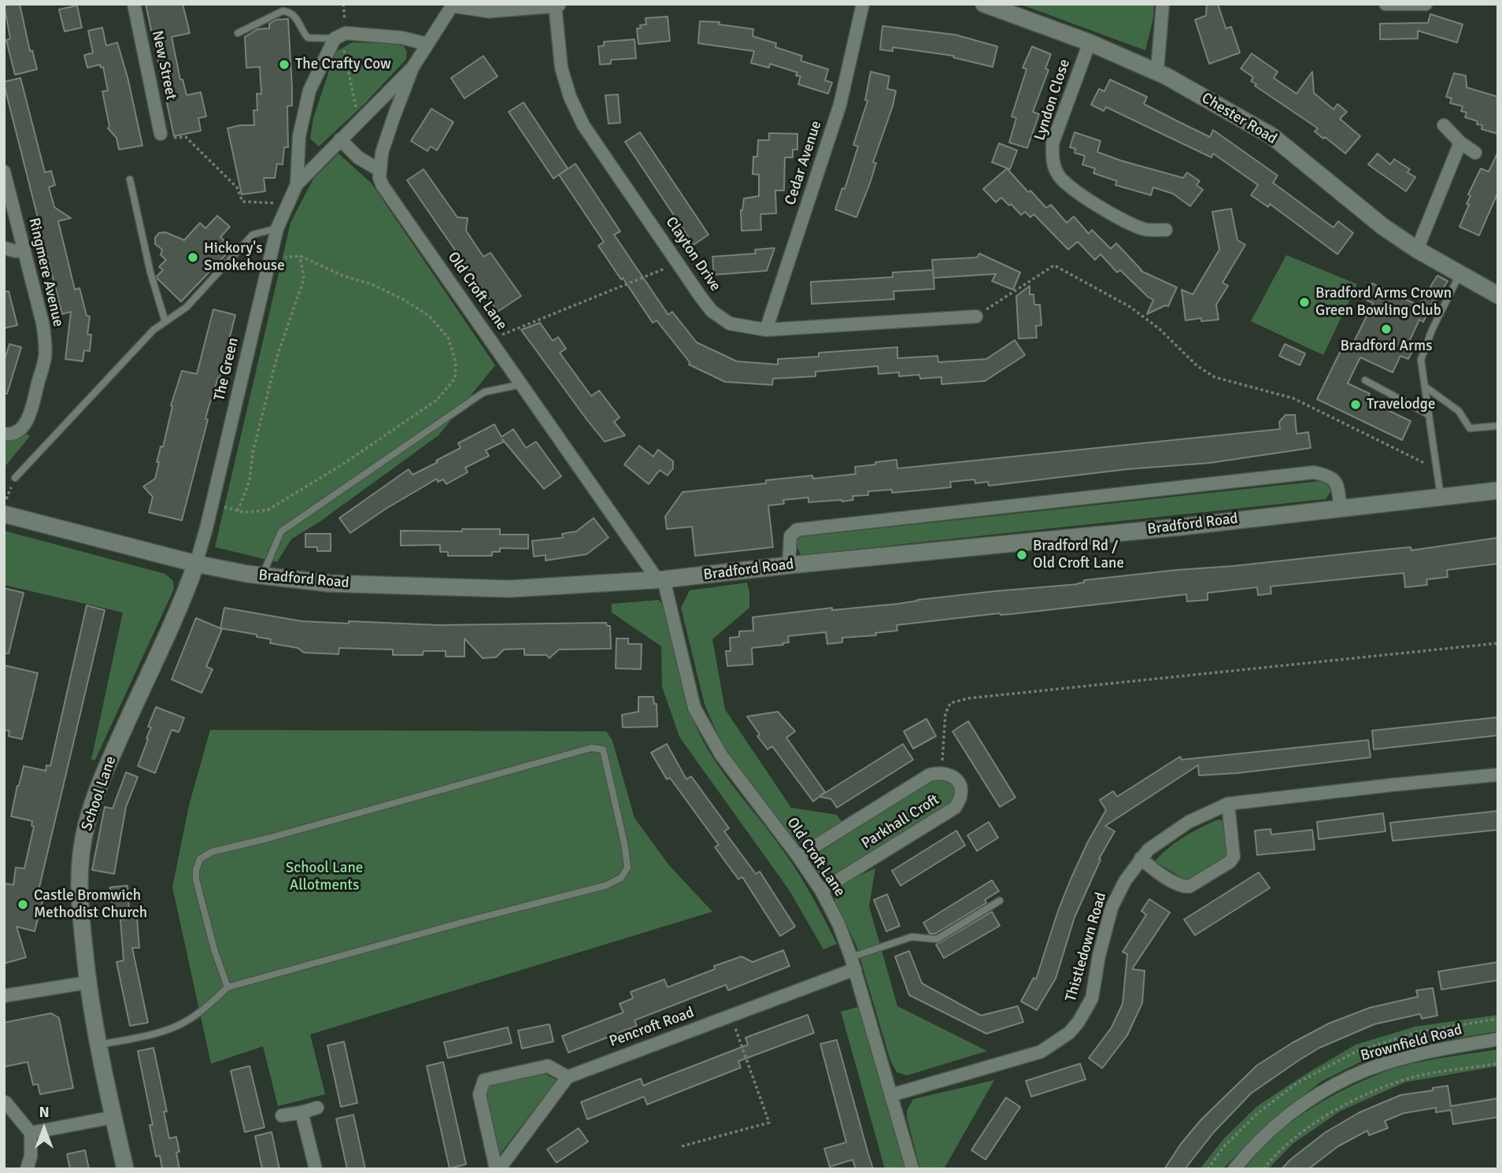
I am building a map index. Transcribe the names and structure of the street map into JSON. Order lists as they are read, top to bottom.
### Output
{
  "streets": {
    "main road": ["Chester Road", "Bradford Road", "School Lane"],
    "street": [
      "New Street",
      "Lyndon Close",
      "Cedar Avenue",
      "Clayton Drive",
      "Ringmere Avenue",
      "Old Croft Lane",
      "The Green",
      "Parkhall Croft",
      "Thistledown Road",
      "Pencroft Road",
      "Brownfield Road"
    ]
  },
  "crossings": [
    ["Lyndon Close", "Chester Road"],
    ["Cedar Avenue", "Clayton Drive"],
    ["Old Croft Lane", "Bradford Road"],
    ["Old Croft Lane", "Parkhall Croft"],
    ["Old Croft Lane", "Thistledown Road"],
    ["Old Croft Lane", "Pencroft Road"],
    ["The Green", "Bradford Road"],
    ["The Green", "School Lane"],
    ["Bradford Road", "School Lane"]
  ],
  "parks": ["School Lane Allotments"],
  "places": [
    "The Crafty Cow",
    "Hickory's Smokehouse",
    "Bradford Arms Crown Green Bowling Club",
    "Bradford Arms",
    "Travelodge",
    "Bradford Rd / Old Croft Lane",
    "Castle Bromwich Methodist Church"
  ],
  "north": "top"
}
